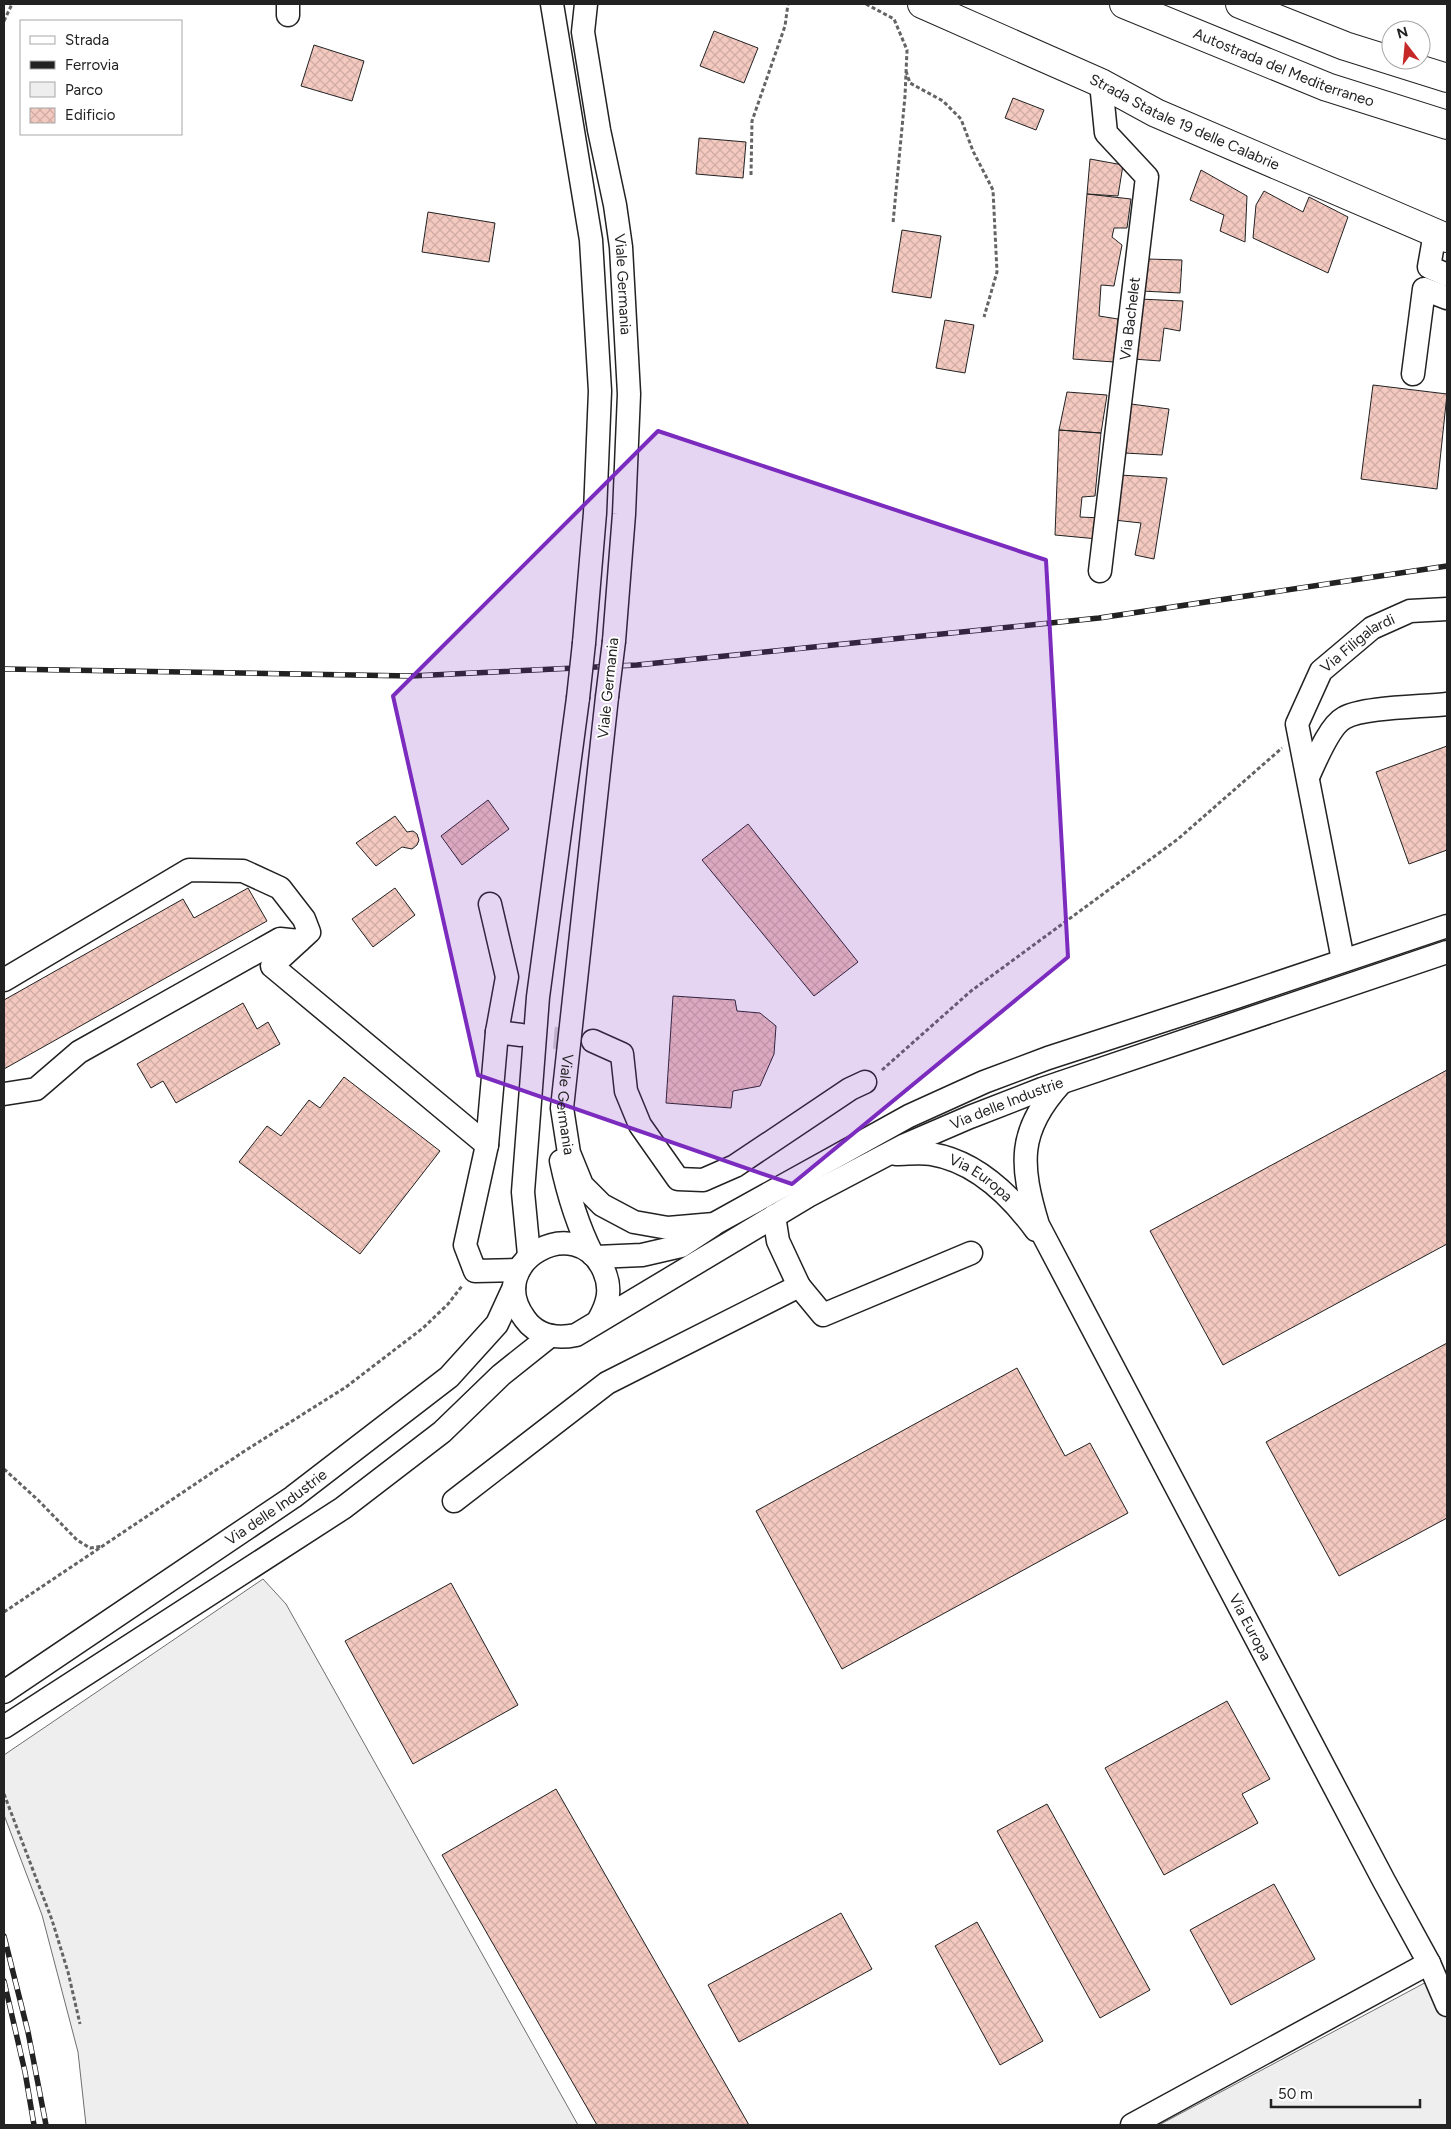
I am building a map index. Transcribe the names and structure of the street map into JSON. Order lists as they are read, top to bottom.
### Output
{
  "streets": {
    "main road": ["Autostrada del Mediterraneo", "Strada Statale 19 delle Calabrie"],
    "street": [
      "Viale Germania",
      "Via Bachelet",
      "Via Filigalardi",
      "Via delle Industrie",
      "Via Europa"
    ]
  },
  "crossings": [
    ["Strada Statale 19 delle Calabrie", "Via Bachelet"],
    ["Viale Germania", "Via delle Industrie"],
    ["Via Filigalardi", "Via delle Industrie"],
    ["Via delle Industrie", "Via Europa"]
  ],
  "legend": [
    "Strada",
    "Ferrovia",
    "Parco",
    "Edificio"
  ],
  "scale_bar": "50 m",
  "north": "top"
}
